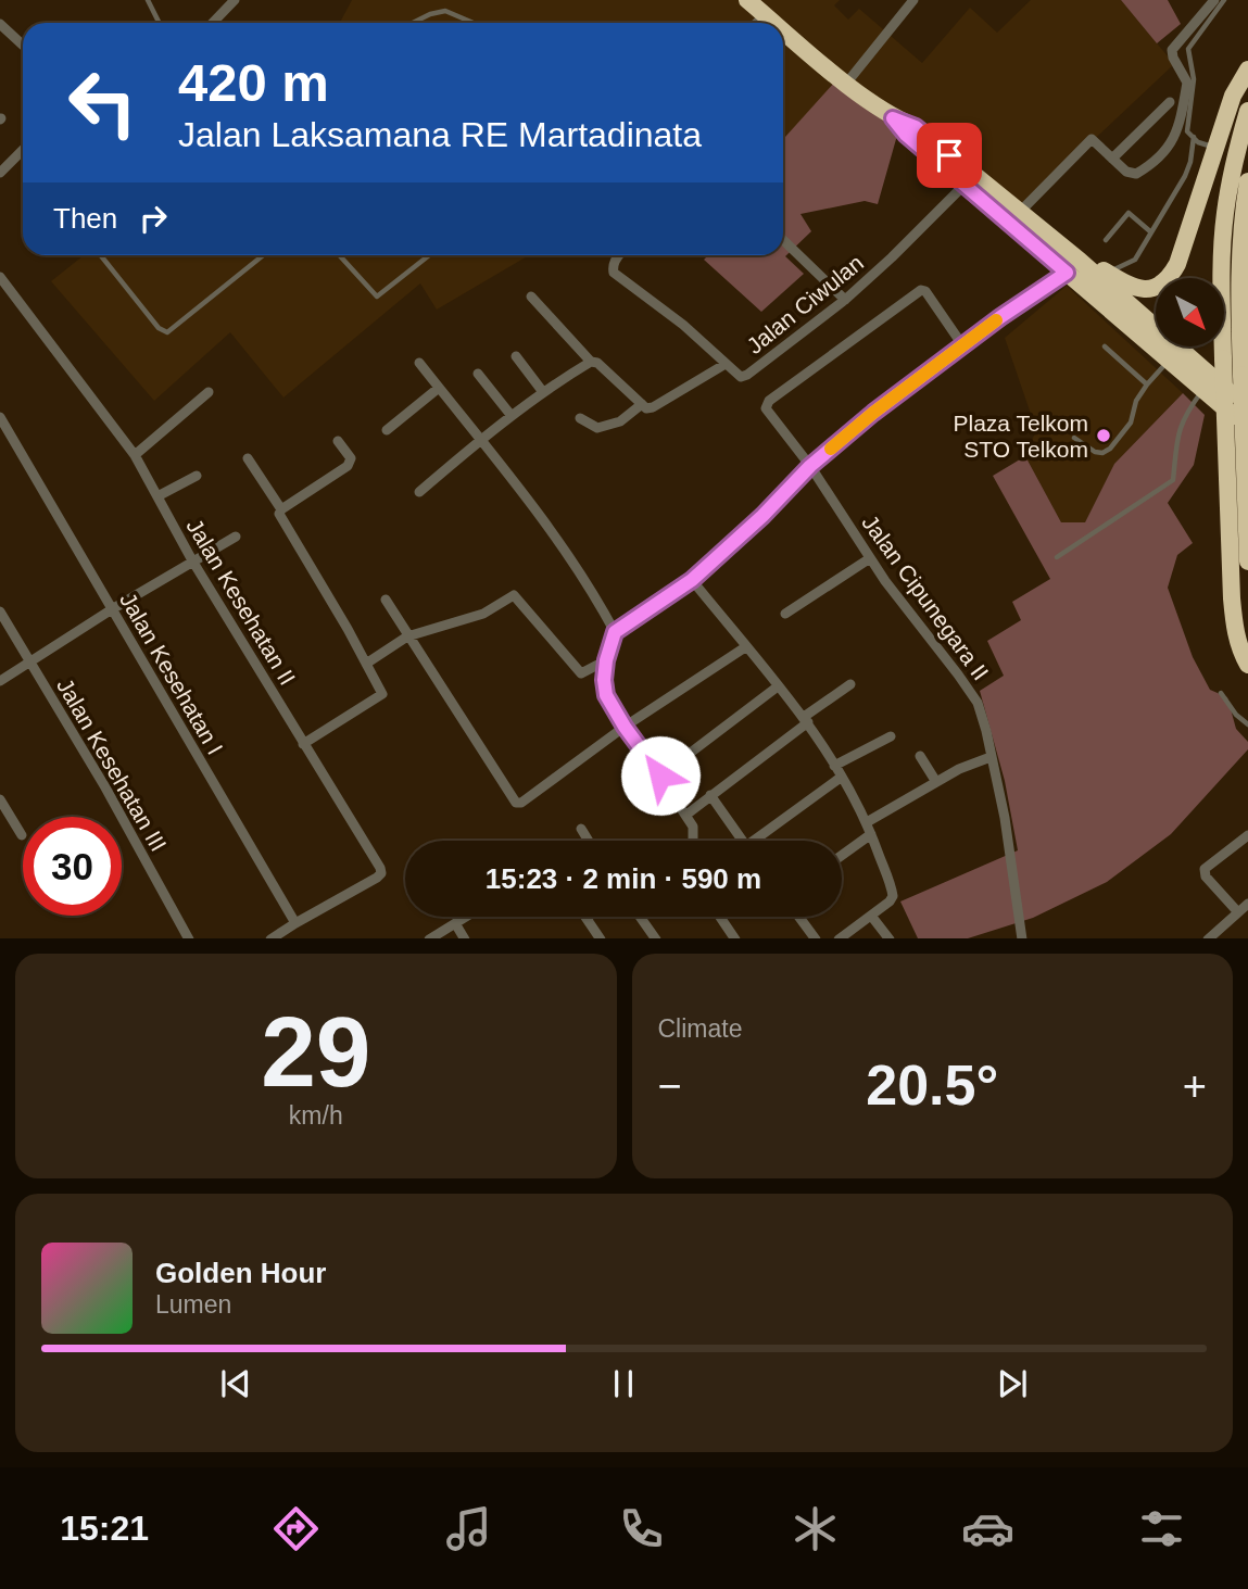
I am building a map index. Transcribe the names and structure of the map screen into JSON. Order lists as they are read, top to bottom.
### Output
{
  "streets": {
    "street": [
      "Jalan Ciwulan",
      "Jalan Cipunegara II",
      "Jalan Kesehatan II",
      "Jalan Kesehatan I",
      "Jalan Kesehatan III"
    ]
  },
  "crossings": [
    ["Jalan Kesehatan II", "Jalan Kesehatan I"]
  ],
  "places": ["Plaza Telkom STO Telkom"],
  "north": "bottom right",
  "page": {
    "turn": ["420 m", "Jalan Laksamana RE Martadinata"],
    "then": "Then",
    "limit": "30",
    "trip": "15:23 · 2 min · 590 m",
    "tile": [
      ["29", "km/h"],
      "Climate"
    ],
    "heat": ["−", "20.5°", "+"],
    "song": ["Golden Hour", "Lumen"],
    "tabs": "15:21"
  }
}
